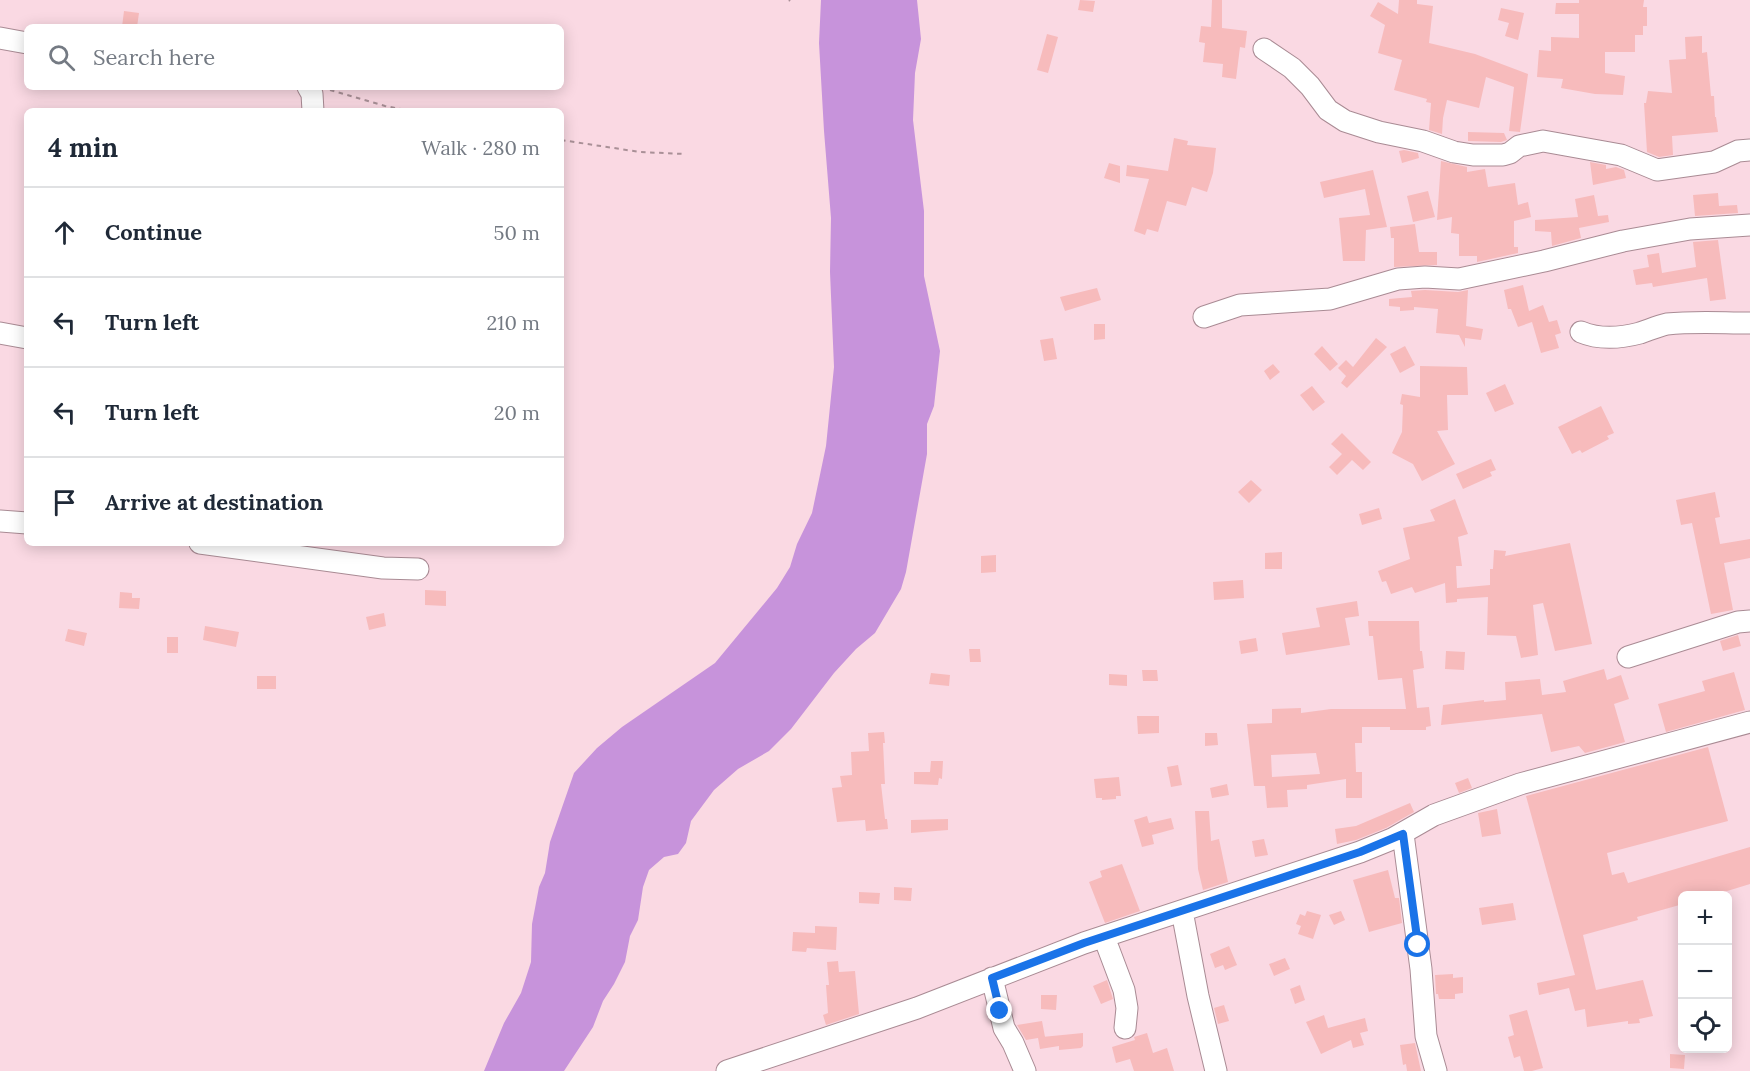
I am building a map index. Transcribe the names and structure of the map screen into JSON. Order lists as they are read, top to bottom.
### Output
{
  "page": {
    "search": "Search here",
    "heading": ["4 min", "Walk · 280 m"],
    "list": [
      ["Continue", "50 m"],
      ["Turn left", "210 m"],
      ["Turn left", "20 m"],
      "Arrive at destination"
    ],
    "map_buttons": ["+", "−"]
  }
}
